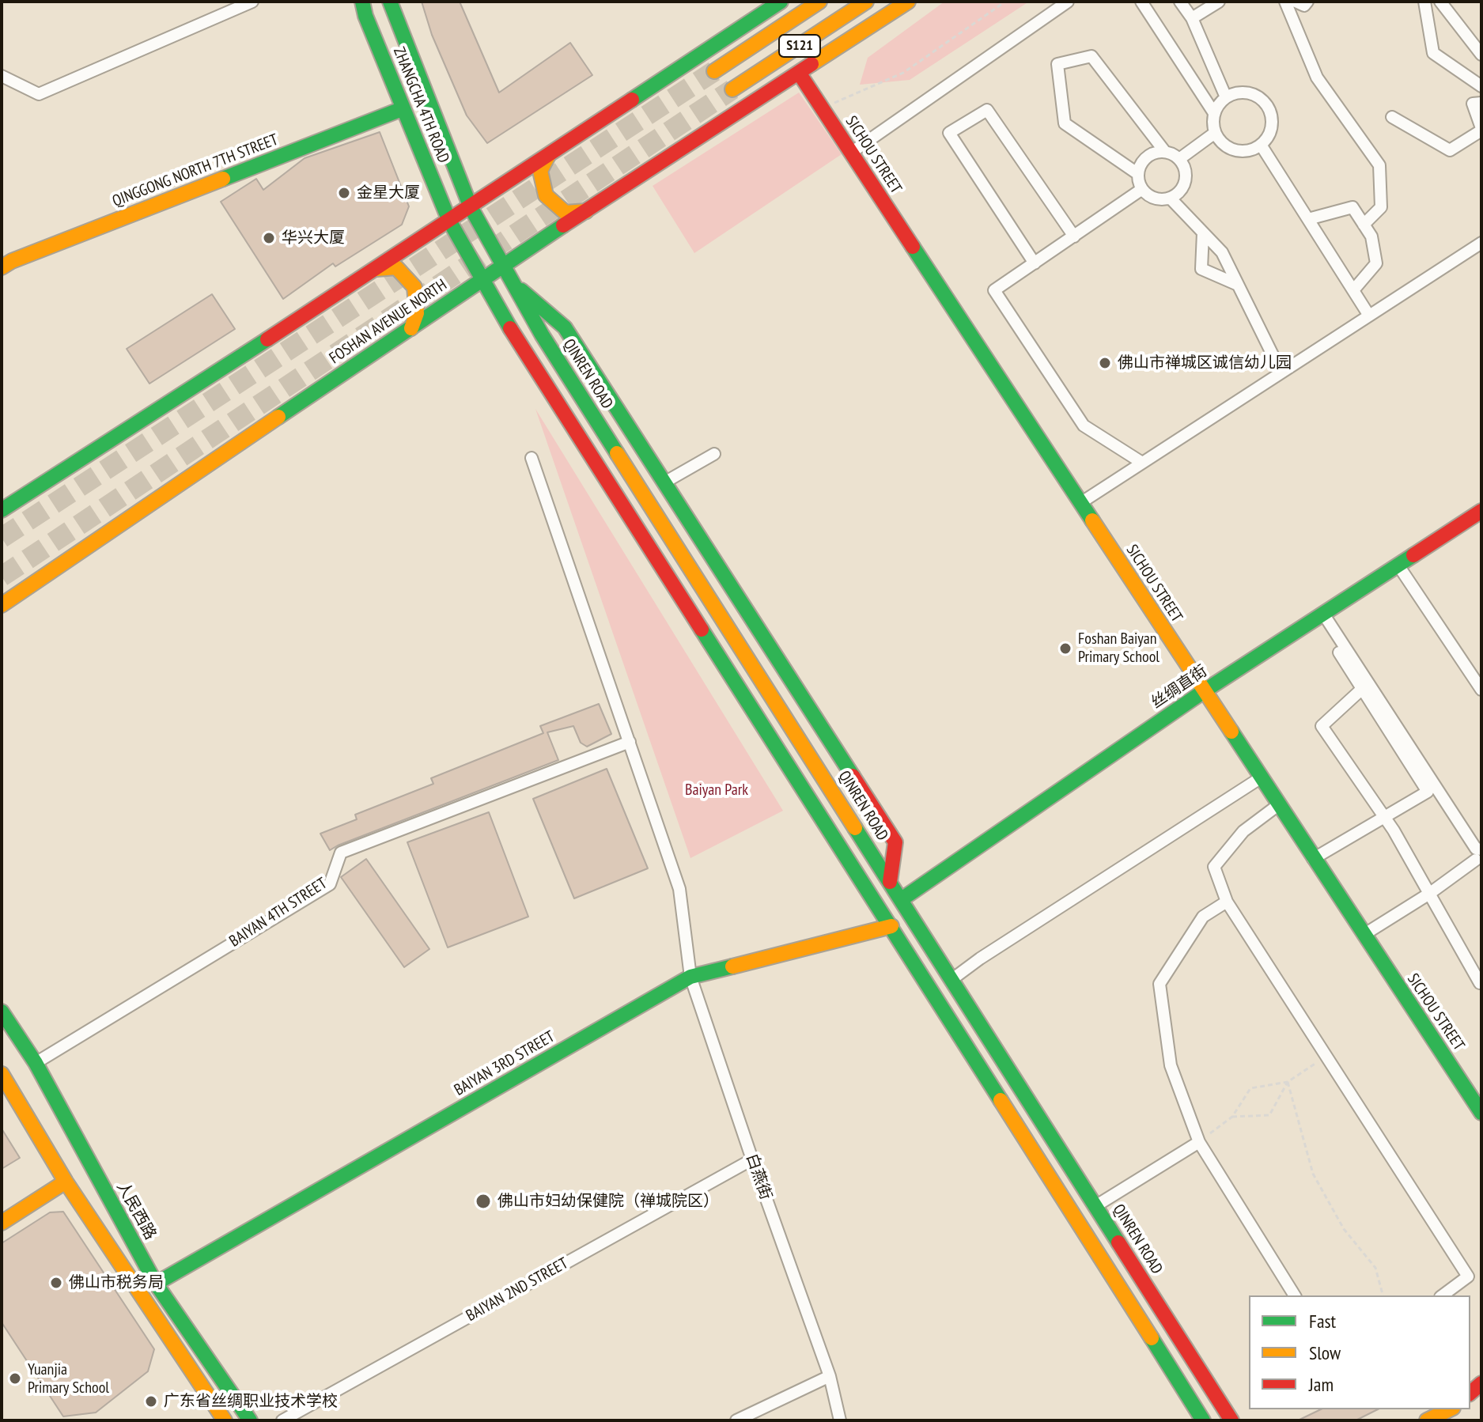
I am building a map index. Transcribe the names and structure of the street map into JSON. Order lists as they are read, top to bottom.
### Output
{
  "streets": {
    "main road": [
      "S121",
      "ZHANGCHA 4TH ROAD",
      "SICHOU STREET",
      "QINGGONG NORTH 7TH STREET",
      "FOSHAN AVENUE NORTH",
      "QINREN ROAD",
      "丝绸直街",
      "BAIYAN 3RD STREET",
      "人民西路"
    ],
    "street": ["BAIYAN 4TH STREET", "白燕街", "BAIYAN 2ND STREET"]
  },
  "crossings": [
    ["ZHANGCHA 4TH ROAD", "QINGGONG NORTH 7TH STREET"],
    ["ZHANGCHA 4TH ROAD", "QINREN ROAD"],
    ["SICHOU STREET", "FOSHAN AVENUE NORTH"],
    ["SICHOU STREET", "丝绸直街"],
    ["FOSHAN AVENUE NORTH", "QINREN ROAD"],
    ["QINREN ROAD", "丝绸直街"],
    ["BAIYAN 4TH STREET", "白燕街"],
    ["BAIYAN 4TH STREET", "人民西路"],
    ["BAIYAN 3RD STREET", "白燕街"],
    ["BAIYAN 3RD STREET", "人民西路"],
    ["白燕街", "BAIYAN 2ND STREET"]
  ],
  "parks": ["Baiyan Park"],
  "places": [
    "金星大厦",
    "华兴大厦",
    "佛山市禅城区诚信幼儿园",
    "Foshan Baiyan Primary School",
    "佛山市妇幼保健院（禅城院区）",
    "佛山市税务局",
    "Yuanjia Primary School",
    "广东省丝绸职业技术学校"
  ],
  "legend": ["Fast", "Slow", "Jam"]
}
